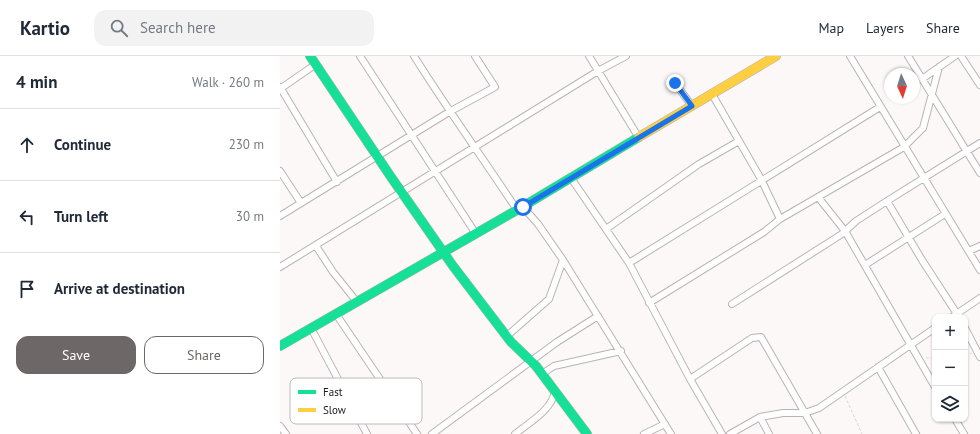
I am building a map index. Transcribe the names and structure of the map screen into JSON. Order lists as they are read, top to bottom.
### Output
{
  "legend": ["Fast", "Slow"],
  "north": "bottom",
  "page": {
    "header": "Kartio",
    "search": "Search here",
    "nav": ["Map", "Layers", "Share"],
    "heading": ["4 min", "Walk · 260 m"],
    "list": [
      ["Continue", "230 m"],
      ["Turn left", "30 m"],
      "Arrive at destination"
    ],
    "map_buttons": ["+", "−"],
    "buttons": ["Save", "Share"]
  }
}
